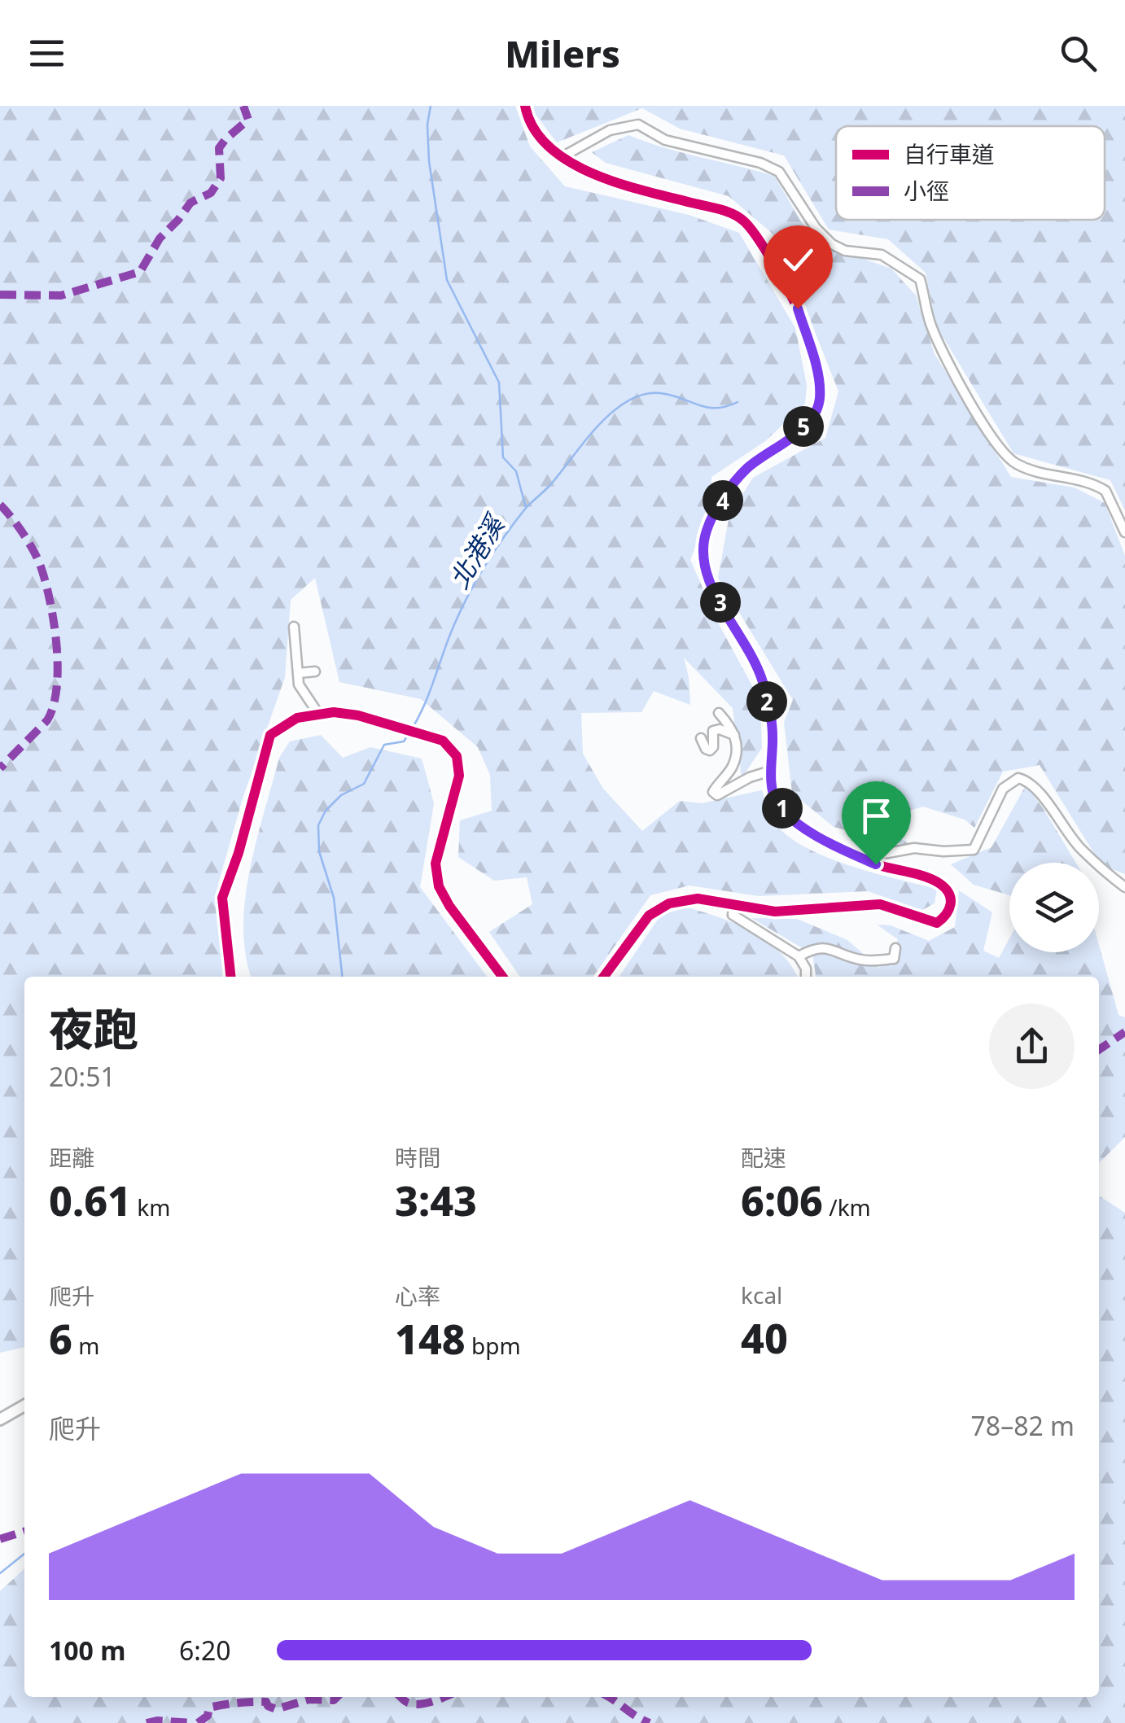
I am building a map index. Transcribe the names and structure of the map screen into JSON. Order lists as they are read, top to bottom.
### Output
{
  "water": ["北港溪"],
  "legend": ["自行車道", "小徑"],
  "page": {
    "header": "Milers",
    "pins": [
      "5",
      "4",
      "3",
      "2",
      "1"
    ],
    "heading": ["夜跑", "20:51"],
    "stats": [
      ["距離", "0.61 km"],
      ["時間", "3:43"],
      ["配速", "6:06 /km"],
      ["爬升", "6 m"],
      ["心率", "148 bpm"],
      ["kcal", "40"]
    ],
    "chart": ["爬升", "78–82 m"],
    "list": [
      {
        "name": "100 m",
        "note": "6:20"
      }
    ]
  }
}
